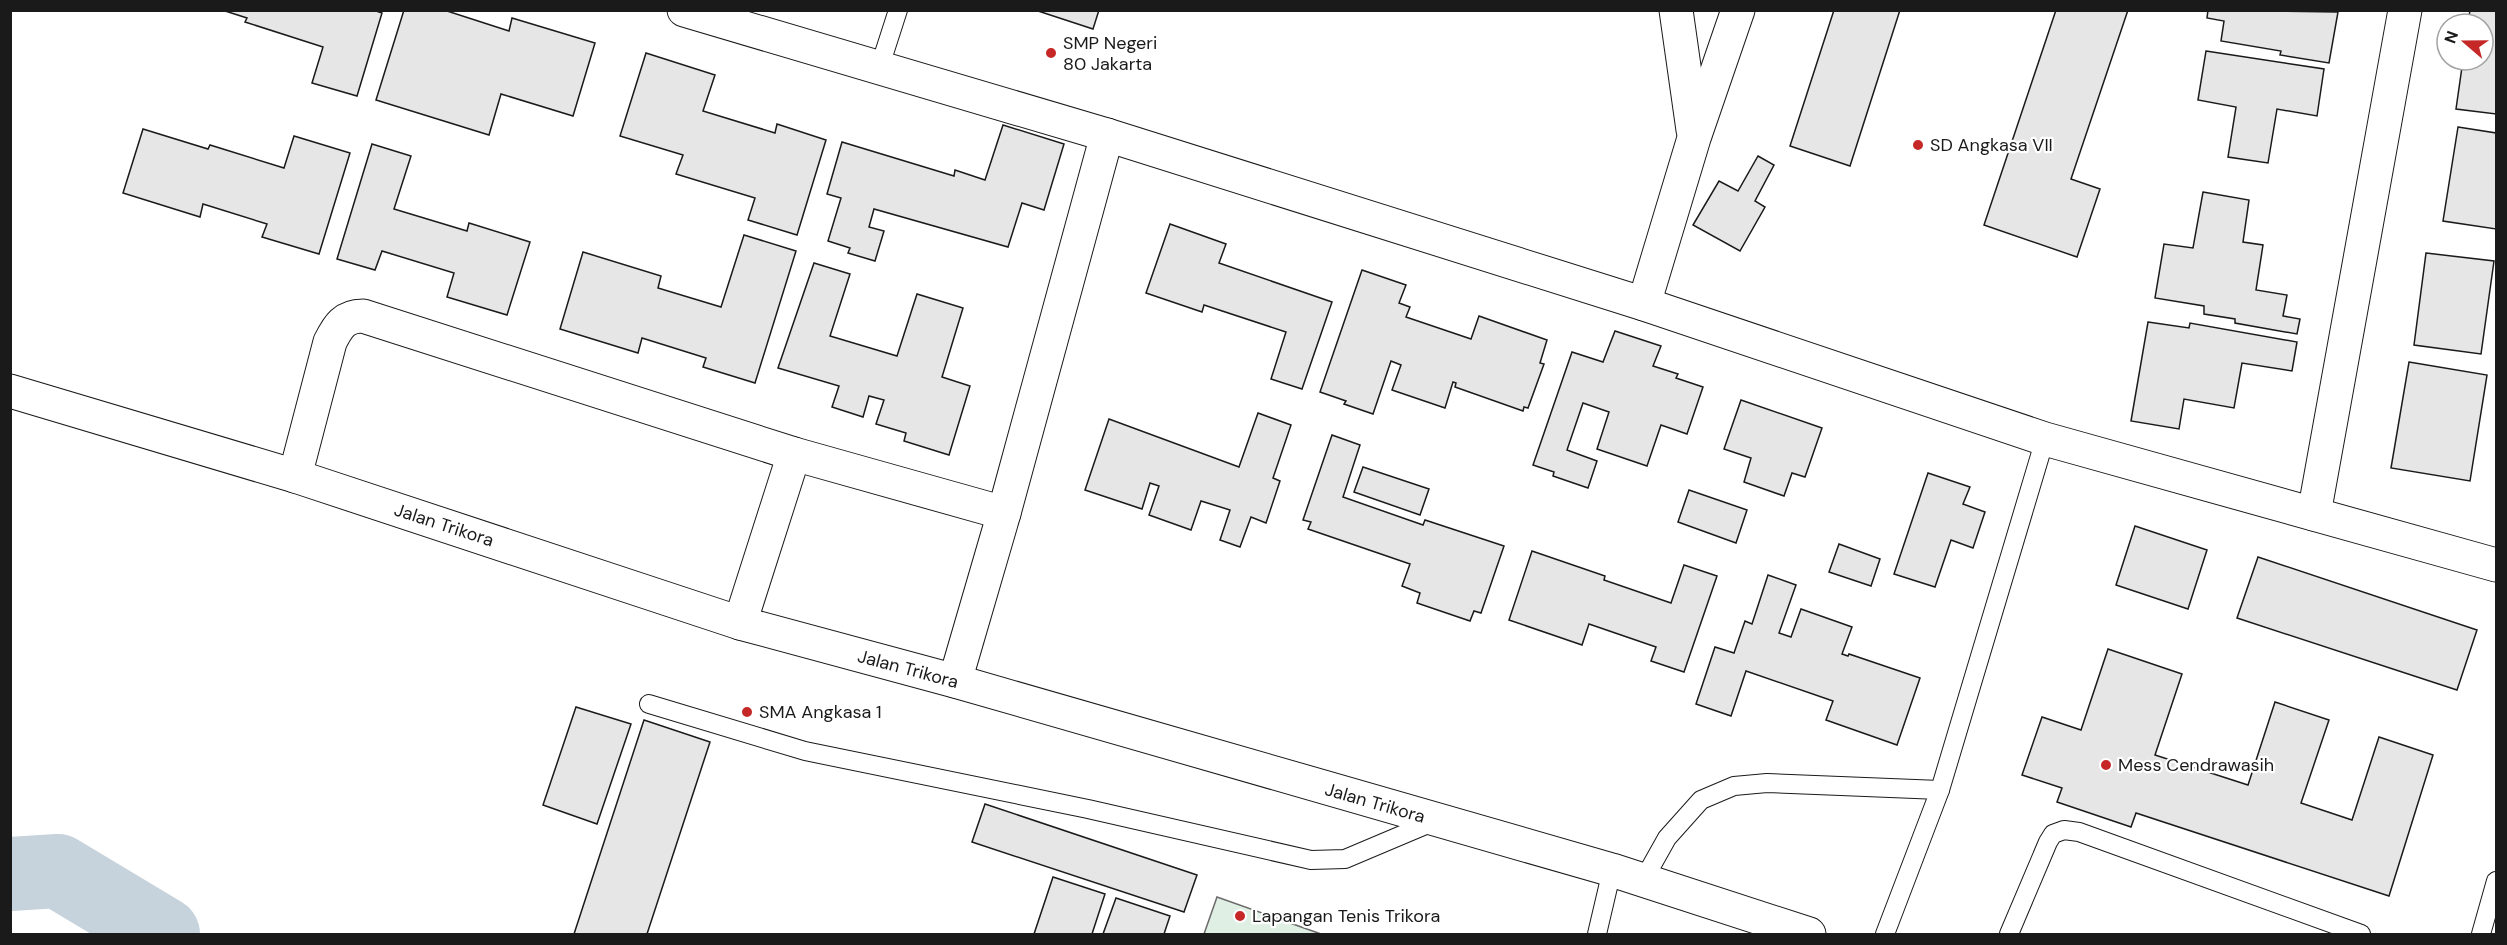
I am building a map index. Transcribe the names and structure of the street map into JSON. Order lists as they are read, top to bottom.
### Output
{
  "streets": {
    "street": ["Jalan Trikora"]
  },
  "places": [
    "SMP Negeri 80 Jakarta",
    "SD Angkasa VII",
    "SMA Angkasa 1",
    "Mess Cendrawasih",
    "Lapangan Tenis Trikora"
  ],
  "north": "left"
}
